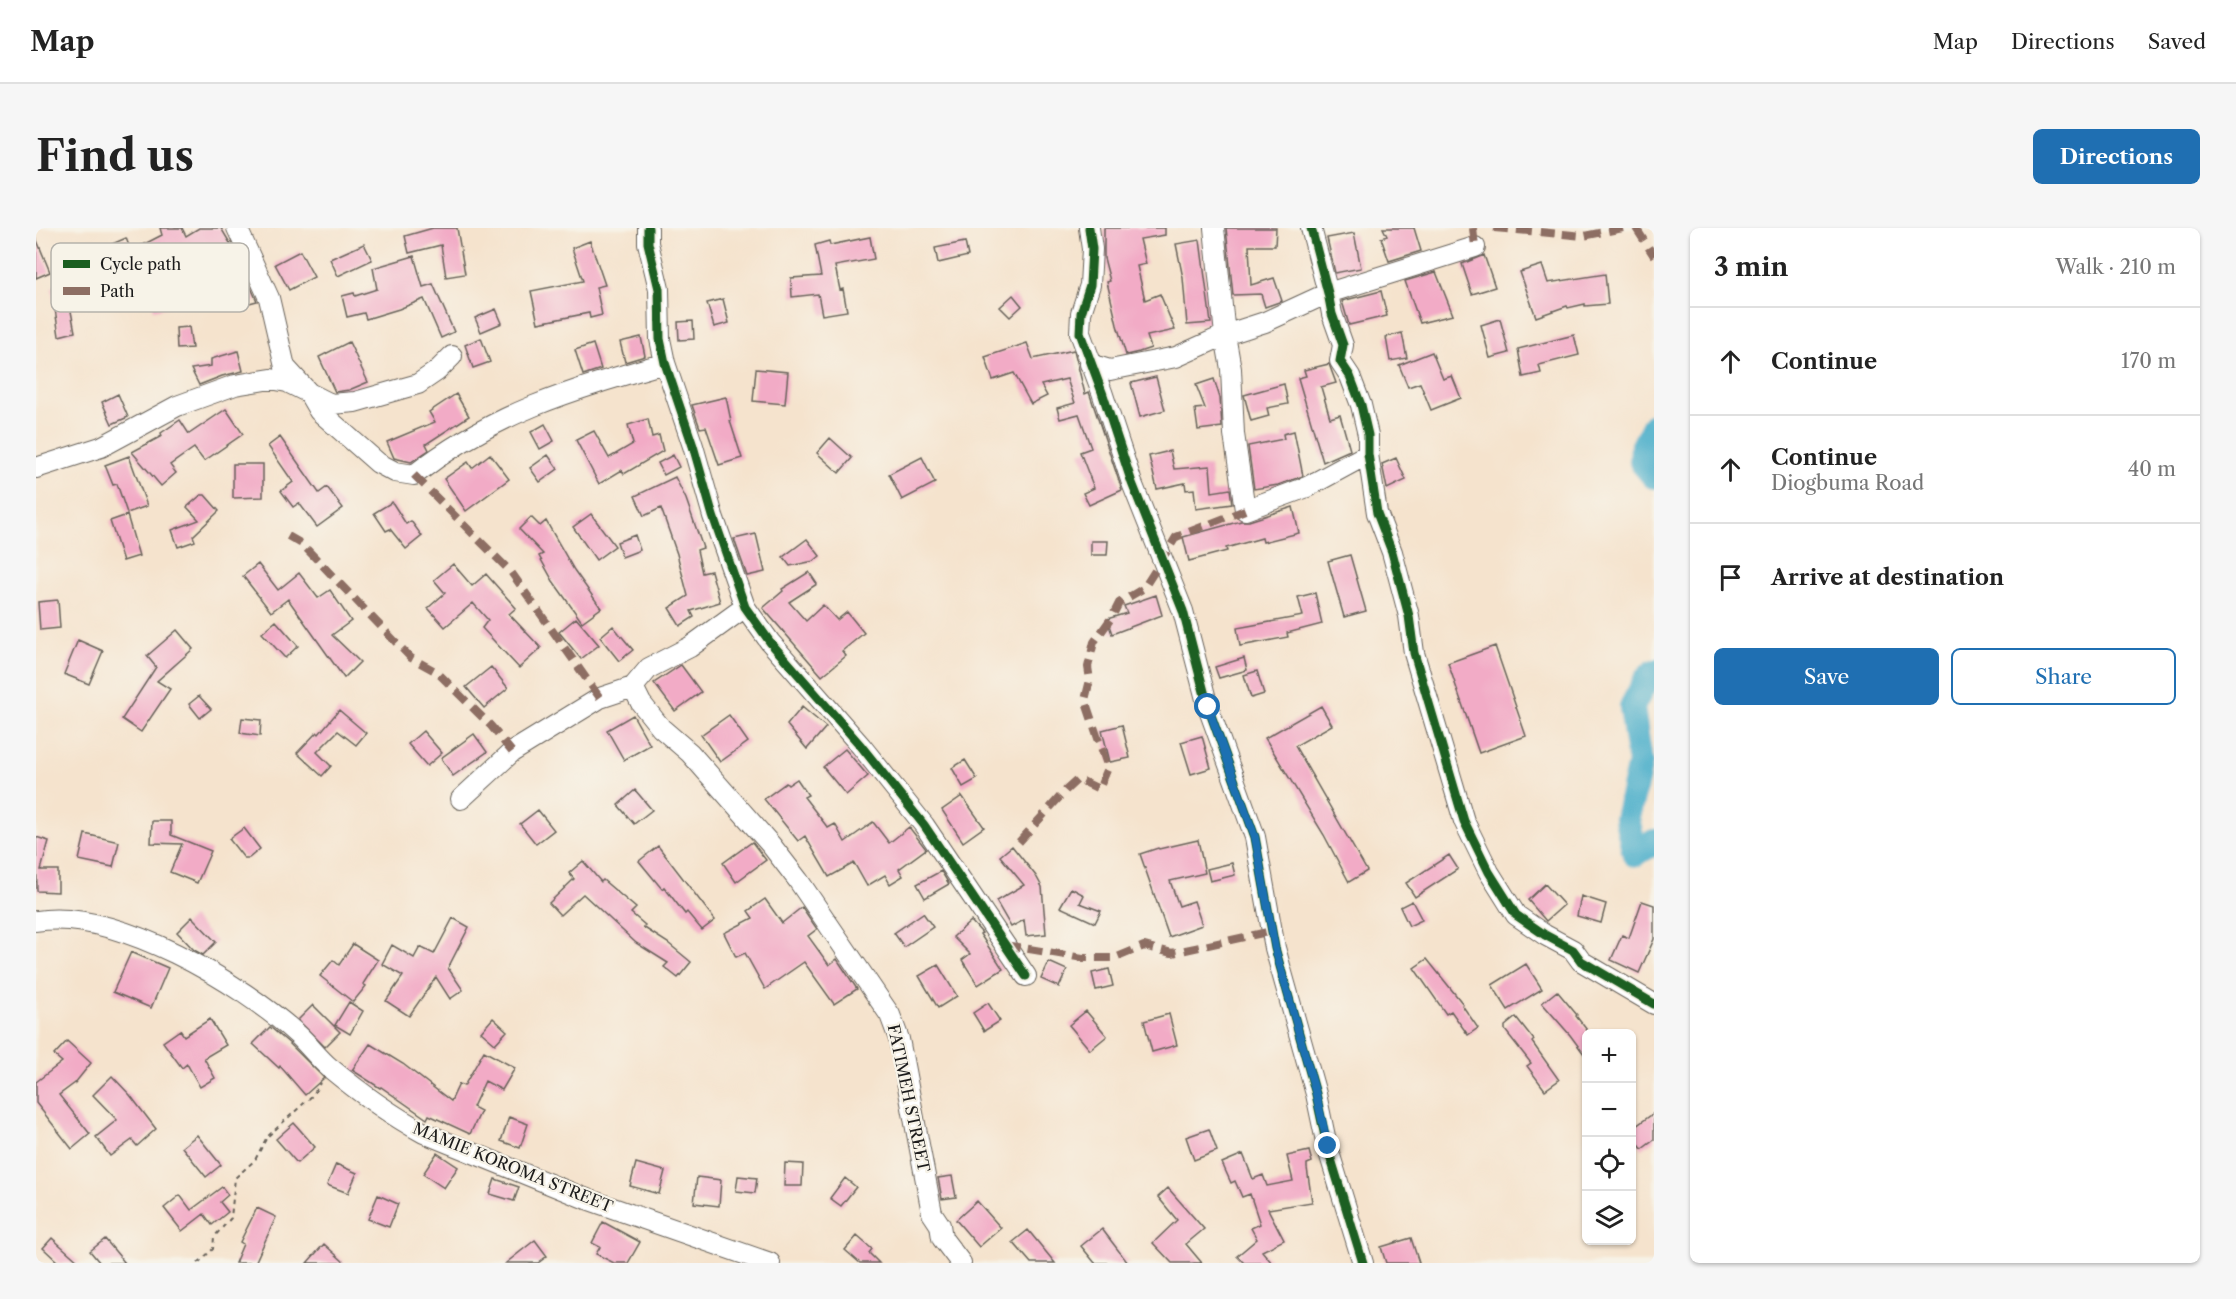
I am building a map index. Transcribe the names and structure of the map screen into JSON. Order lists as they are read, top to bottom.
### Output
{
  "streets": {
    "street": ["FATIMEH STREET", "MAMIE KOROMA STREET"]
  },
  "legend": ["Cycle path", "Path"],
  "page": {
    "header": "Map",
    "nav": ["Map", "Directions", "Saved"],
    "buttons": [
      "Directions",
      ["Save", "Share"]
    ],
    "title": "Find us",
    "heading": ["3 min", "Walk · 210 m"],
    "list": [
      ["Continue", "170 m"],
      ["Continue", "Diogbuma Road", "40 m"],
      "Arrive at destination"
    ],
    "map_buttons": ["+", "−"]
  }
}
